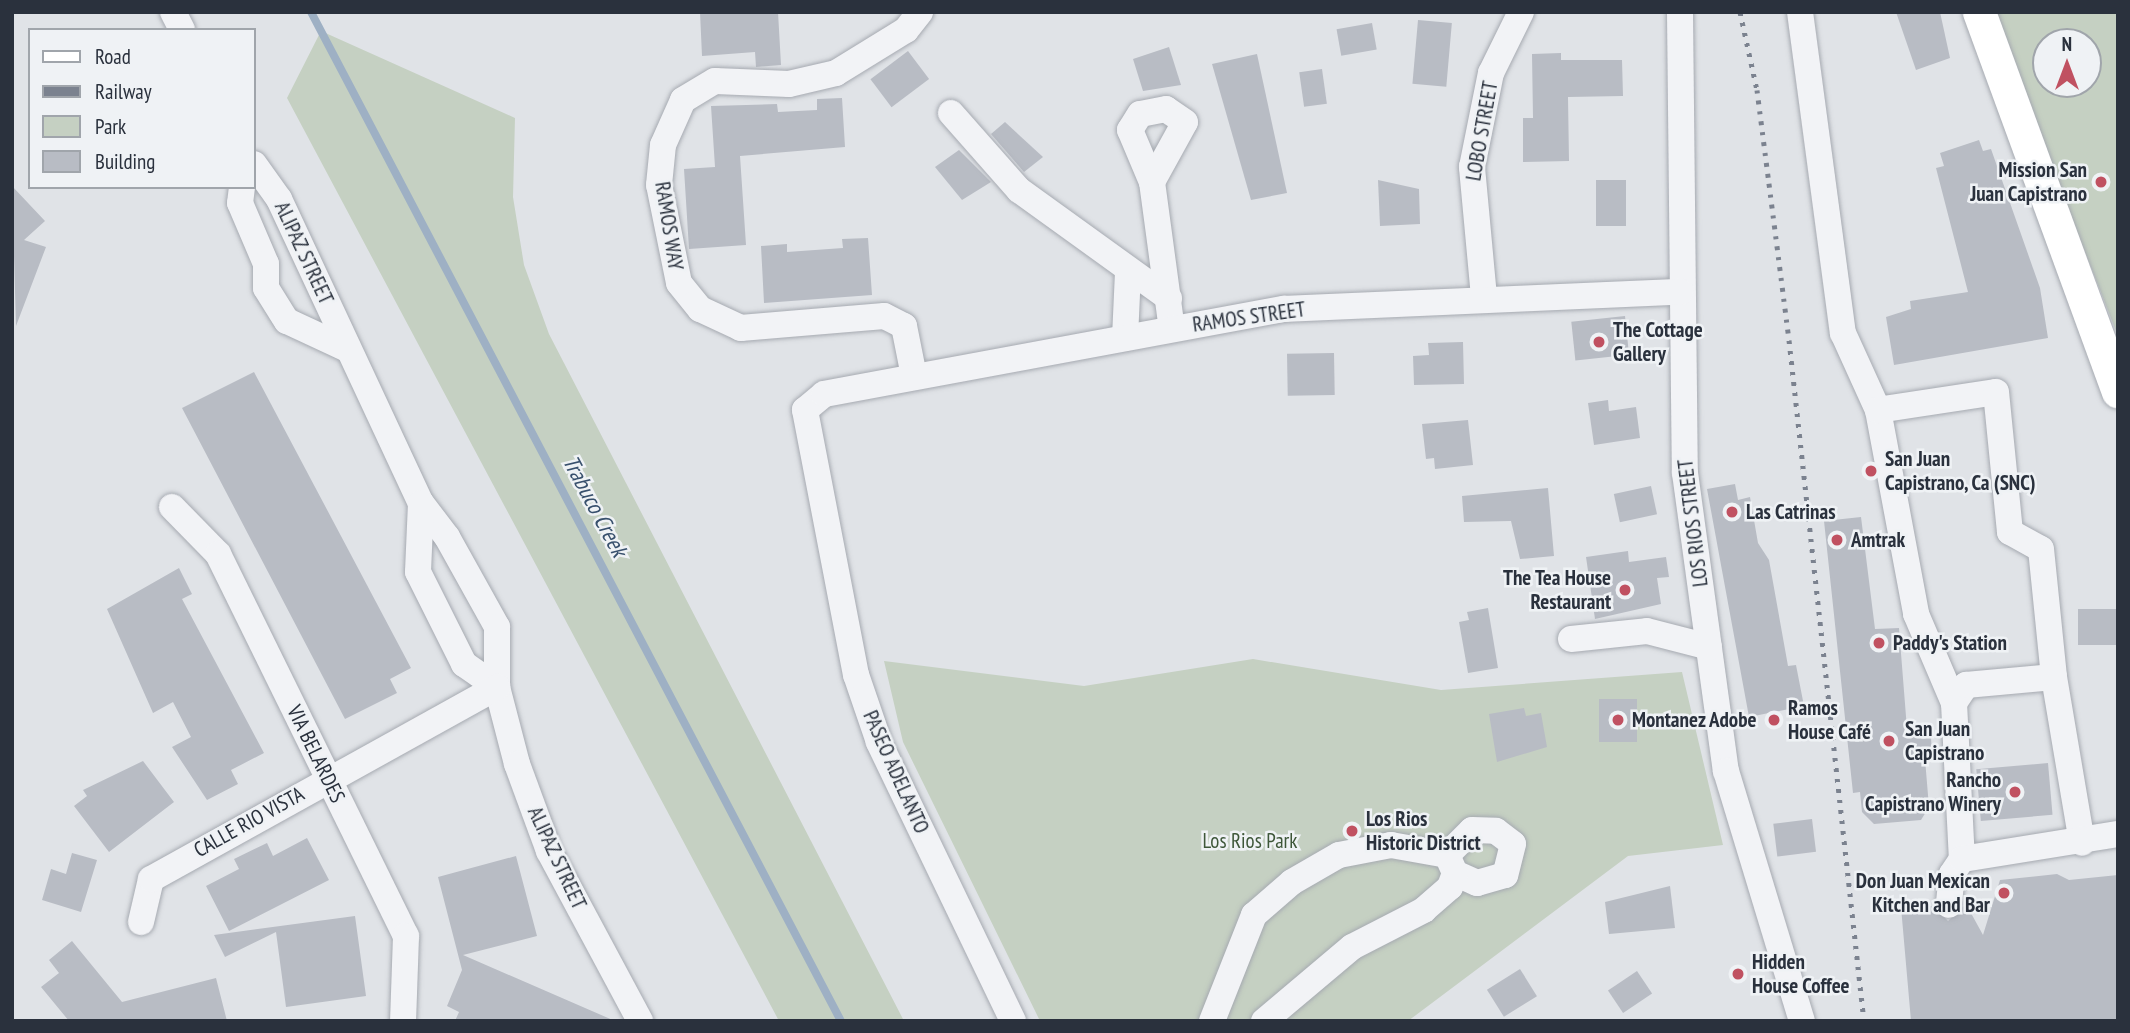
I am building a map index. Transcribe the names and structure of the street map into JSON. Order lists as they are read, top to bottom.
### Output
{
  "streets": {
    "street": [
      "LOBO STREET",
      "RAMOS WAY",
      "ALIPAZ STREET",
      "RAMOS STREET",
      "LOS RIOS STREET",
      "VIA BELARDES",
      "PASEO ADELANTO",
      "CALLE RIO VISTA"
    ]
  },
  "crossings": [
    ["LOBO STREET", "RAMOS STREET"],
    ["RAMOS WAY", "RAMOS STREET"],
    ["ALIPAZ STREET", "CALLE RIO VISTA"],
    ["RAMOS STREET", "LOS RIOS STREET"],
    ["RAMOS STREET", "PASEO ADELANTO"],
    ["VIA BELARDES", "CALLE RIO VISTA"]
  ],
  "water": ["Trabuco Creek"],
  "parks": ["Los Rios Park"],
  "places": [
    "Mission San Juan Capistrano",
    "The Cottage Gallery",
    "San Juan Capistrano, Ca (SNC)",
    "Las Catrinas",
    "Amtrak",
    "The Tea House Restaurant",
    "Paddy's Station",
    "Montanez Adobe",
    "Ramos House Café",
    "San Juan Capistrano",
    "Rancho Capistrano Winery",
    "Los Rios Historic District",
    "Don Juan Mexican Kitchen and Bar",
    "Hidden House Coffee"
  ],
  "legend": [
    "Road",
    "Railway",
    "Park",
    "Building"
  ],
  "north": "top"
}
